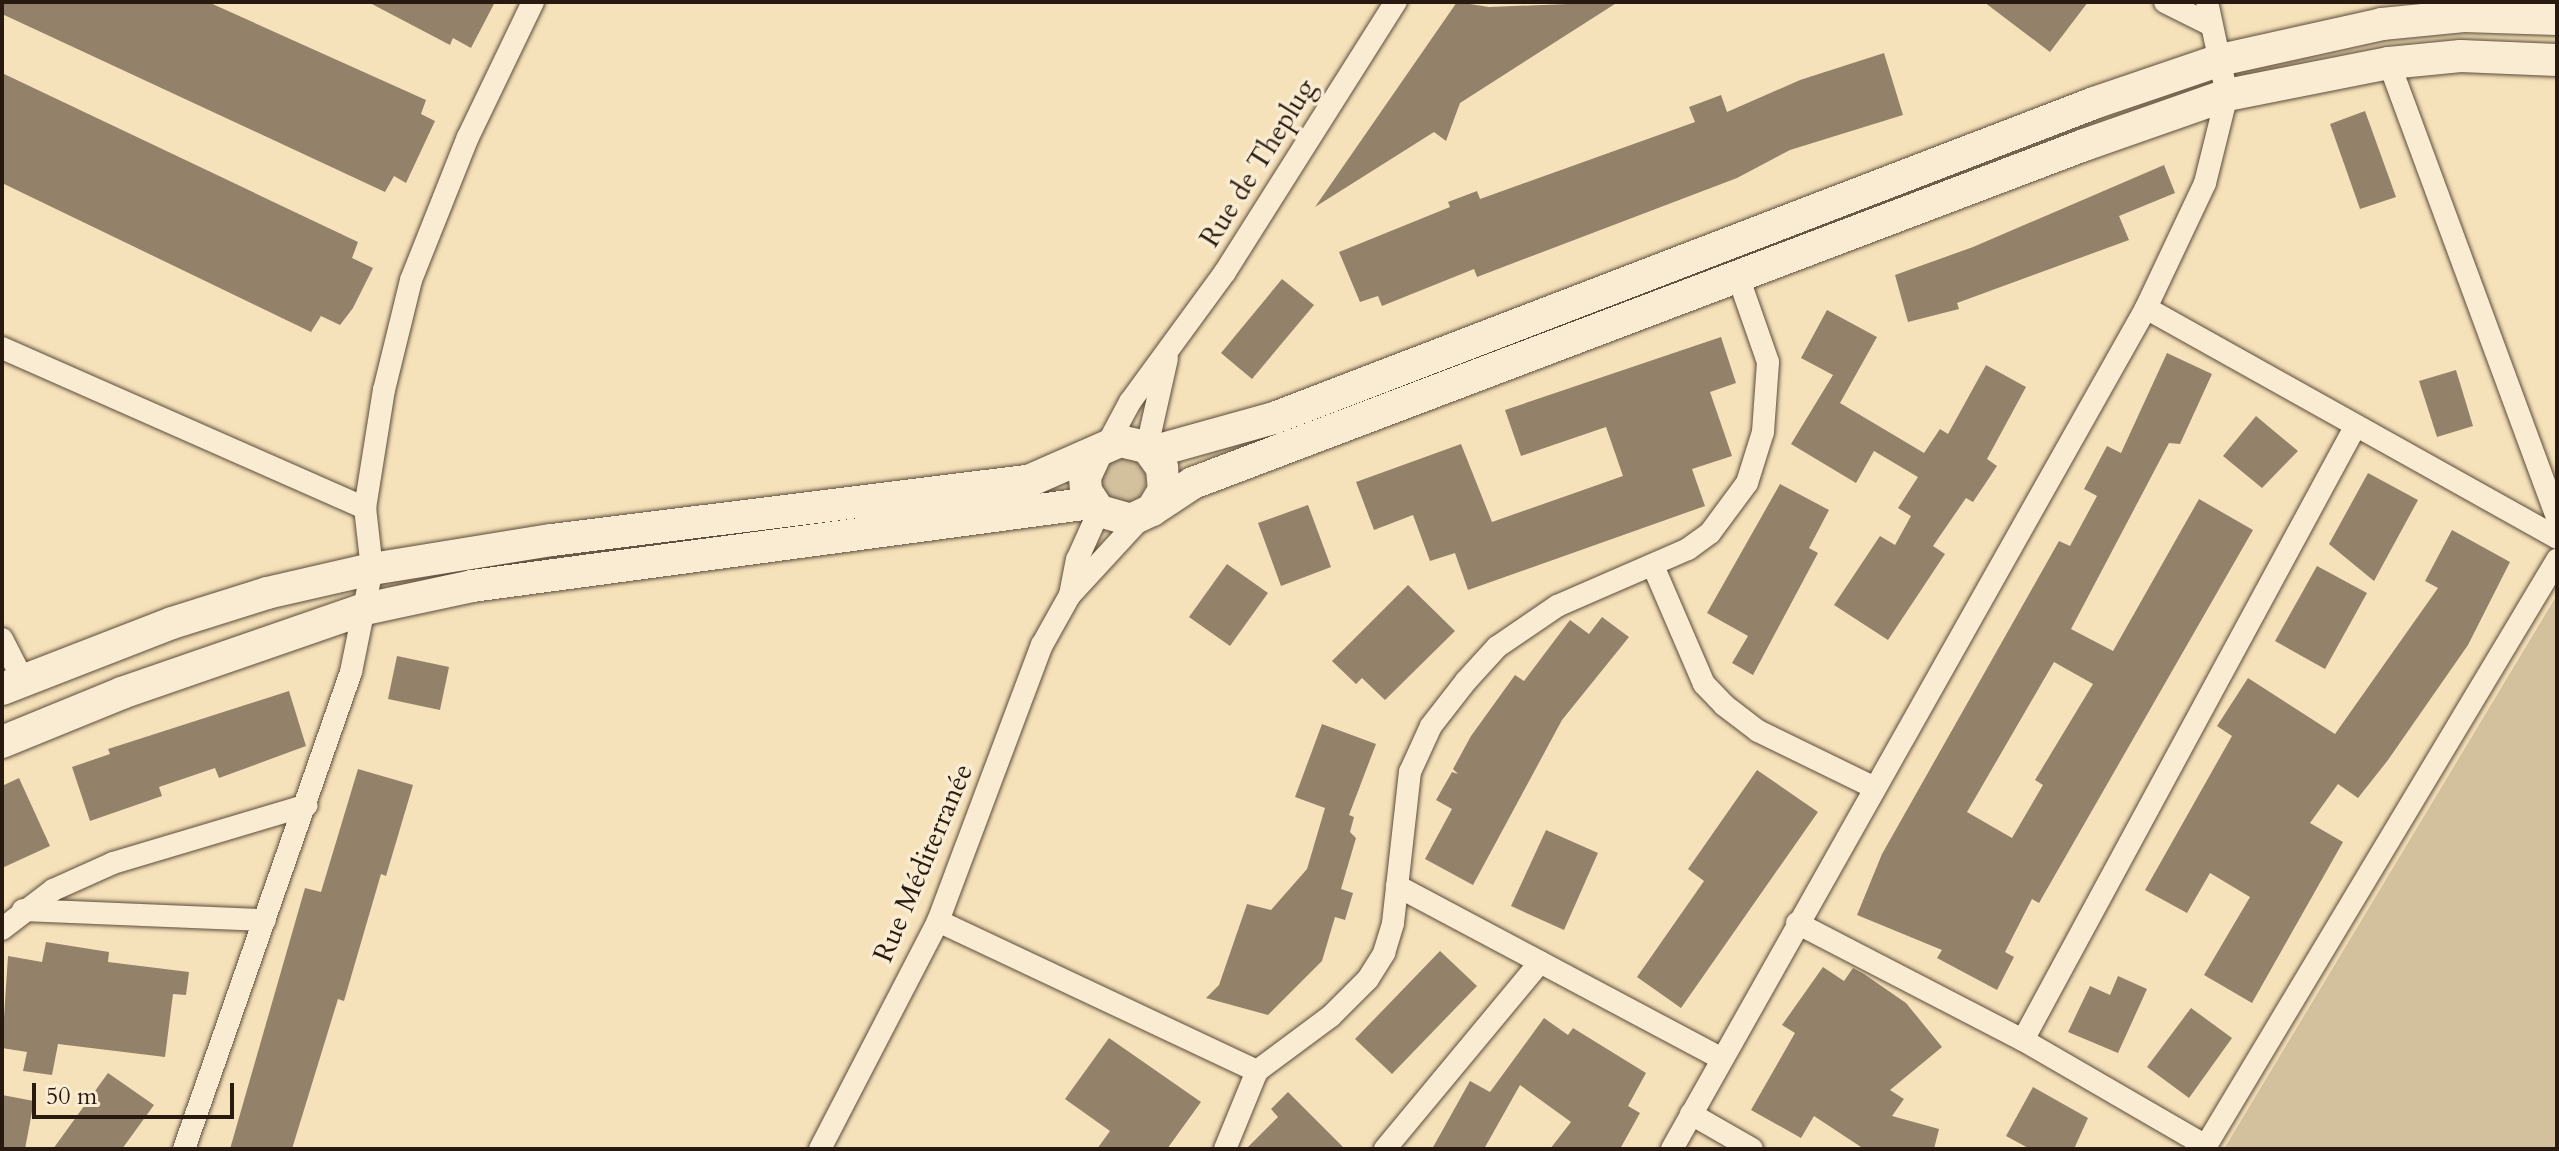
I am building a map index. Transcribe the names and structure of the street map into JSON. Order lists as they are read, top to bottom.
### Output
{
  "streets": {
    "street": ["Rue de Theplug", "Rue Méditerranée"]
  },
  "scale_bar": "50 m"
}
